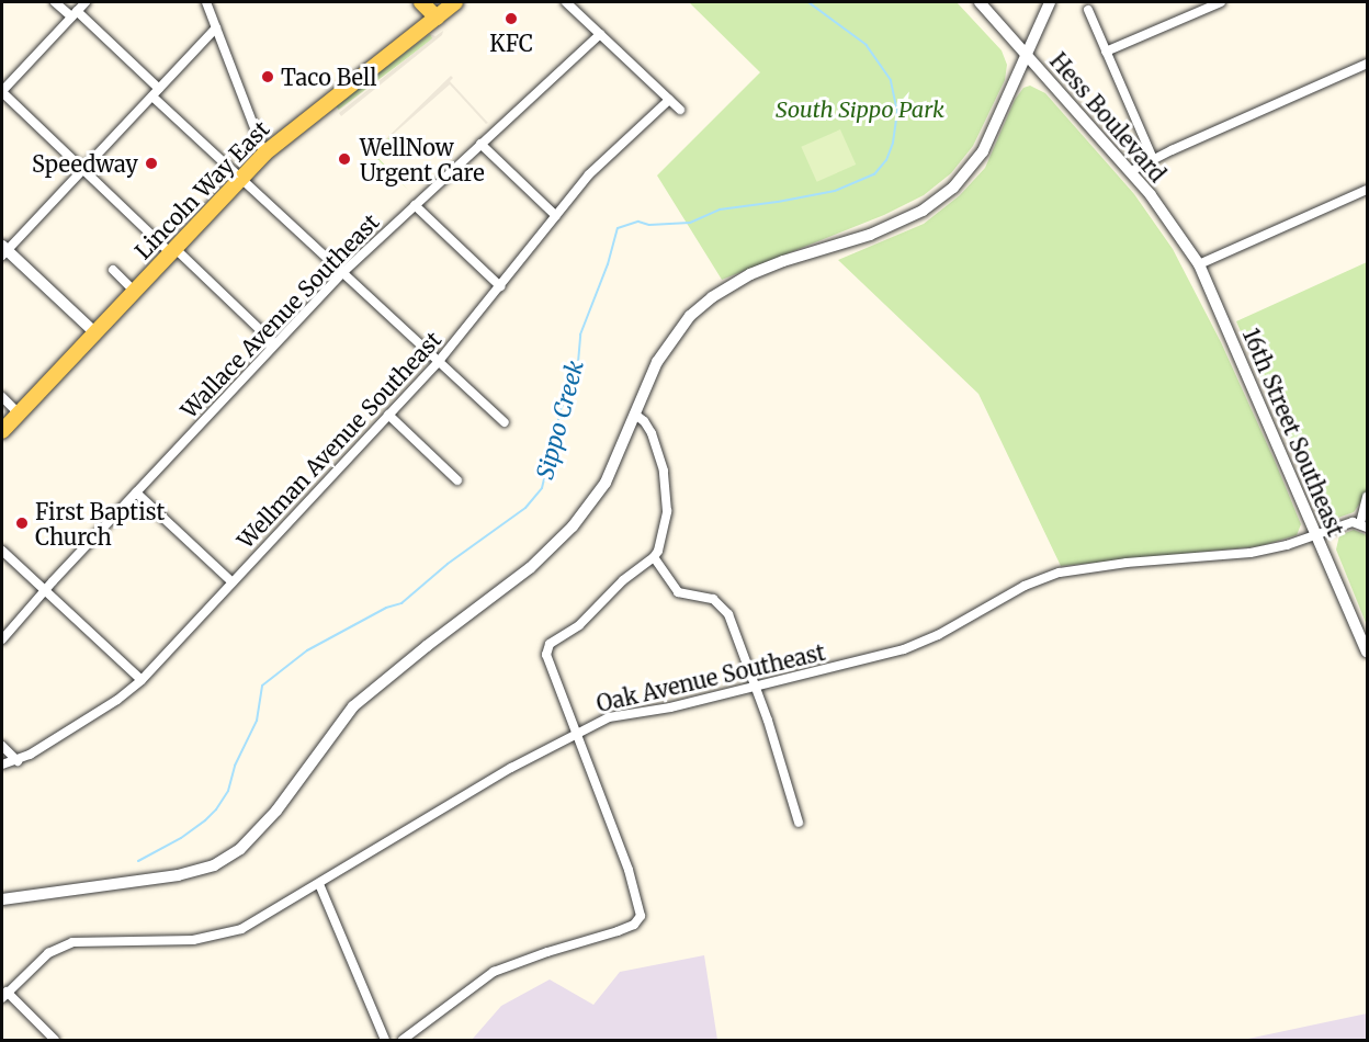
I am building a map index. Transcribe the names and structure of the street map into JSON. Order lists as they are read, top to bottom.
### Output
{
  "streets": {
    "main road": ["Lincoln Way East"],
    "street": [
      "Hess Boulevard",
      "Wallace Avenue Southeast",
      "16th Street Southeast",
      "Wellman Avenue Southeast",
      "Oak Avenue Southeast"
    ]
  },
  "crossings": [
    ["Hess Boulevard", "16th Street Southeast"],
    ["16th Street Southeast", "Oak Avenue Southeast"]
  ],
  "water": ["Sippo Creek"],
  "parks": ["South Sippo Park"],
  "places": [
    "KFC",
    "Taco Bell",
    "WellNow Urgent Care",
    "Speedway",
    "First Baptist Church"
  ]
}
